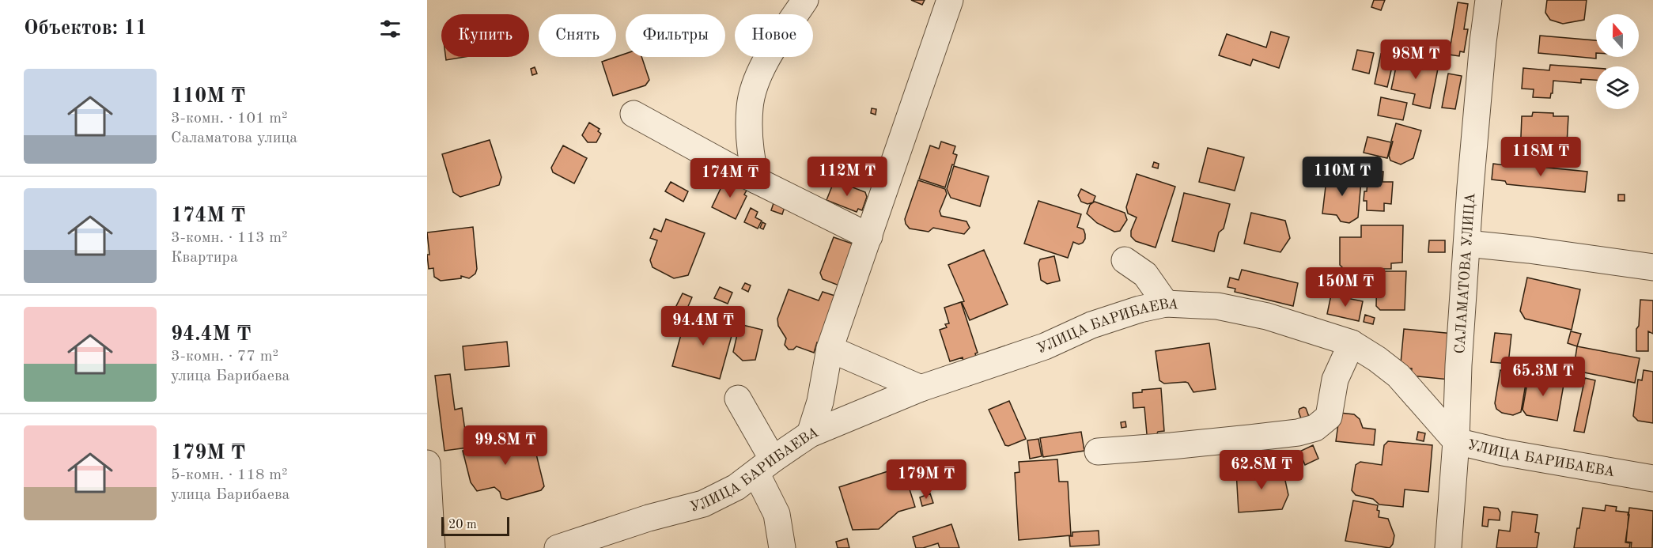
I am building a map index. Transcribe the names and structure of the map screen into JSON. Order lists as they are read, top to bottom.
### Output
{
  "streets": {
    "street": ["САЛАМАТОВА УЛИЦА", "УЛИЦА БАРИБАЕВА"]
  },
  "crossings": [
    ["САЛАМАТОВА УЛИЦА", "УЛИЦА БАРИБАЕВА"]
  ],
  "scale_bar": "20 m",
  "north": "top",
  "page": {
    "heading": "Объектов: 11",
    "chip": [
      "Купить",
      "Снять",
      "Фильтры",
      "Новое"
    ],
    "price": [
      "98M ₸",
      "118M ₸",
      "112M ₸",
      "110M ₸",
      "174M ₸",
      "150M ₸",
      "94.4M ₸",
      "65.3M ₸",
      "99.8M ₸",
      "62.8M ₸",
      "179M ₸"
    ],
    "list": [
      {
        "name": "110M ₸",
        "note": "3-комн. · 101 m² · Саламатова улица"
      },
      {
        "name": "174M ₸",
        "note": "3-комн. · 113 m² · Квартира"
      },
      {
        "name": "94.4M ₸",
        "note": "3-комн. · 77 m² · улица Барибаева"
      },
      {
        "name": "179M ₸",
        "note": "5-комн. · 118 m² · улица Барибаева"
      }
    ],
    "scale": "20 m"
  }
}
